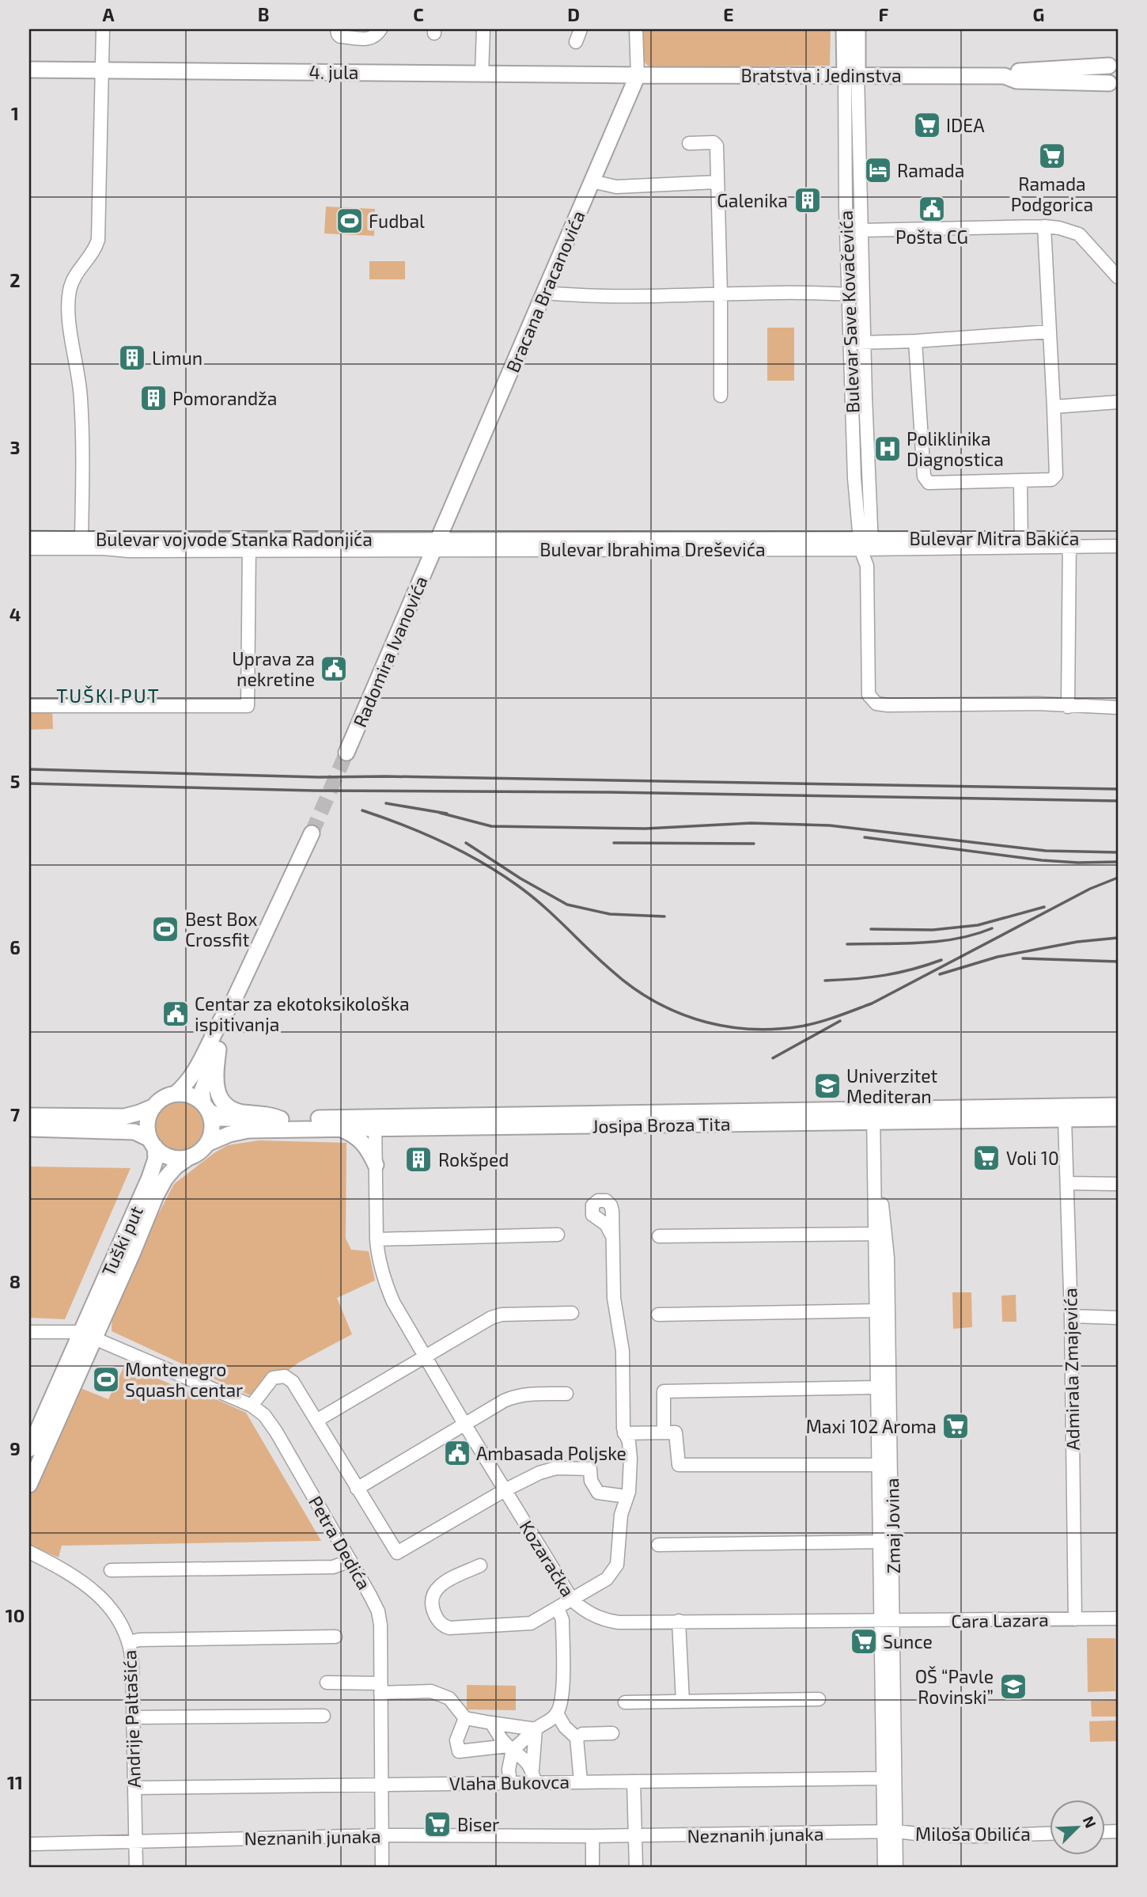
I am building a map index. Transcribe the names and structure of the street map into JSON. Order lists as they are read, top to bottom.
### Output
{
  "streets": {
    "main road": [
      "4. jula",
      "Bratstva i Jedinstva",
      "Bracana Bracanovića",
      "Radomira Ivanovića",
      "Josipa Broza Tita",
      "Tuški put"
    ],
    "street": [
      "Bulevar Save Kovačevića",
      "Bulevar Mitra Bakića",
      "Bulevar vojvode Stanka Radonjića",
      "Bulevar Ibrahima Dreševića",
      "Admirala Zmajevića",
      "Zmaj Jovina",
      "Petra Dedića",
      "Kozaračka",
      "Cara Lazara",
      "Andrije Paltašića",
      "Vlaha Bukovca",
      "Miloša Obilića",
      "Neznanih junaka"
    ]
  },
  "crossings": [
    ["4. jula", "Bratstva i Jedinstva"],
    ["4. jula", "Bracana Bracanovića"],
    ["Bratstva i Jedinstva", "Bracana Bracanovića"],
    ["Bratstva i Jedinstva", "Bulevar Save Kovačevića"],
    ["Bracana Bracanovića", "Bulevar vojvode Stanka Radonjića"],
    ["Bracana Bracanovića", "Bulevar Ibrahima Dreševića"],
    ["Bracana Bracanovića", "Radomira Ivanovića"],
    ["Bulevar Save Kovačevića", "Bulevar Mitra Bakića"],
    ["Bulevar Save Kovačevića", "Bulevar Ibrahima Dreševića"],
    ["Bulevar Mitra Bakića", "Bulevar Ibrahima Dreševića"],
    ["Bulevar vojvode Stanka Radonjića", "Bulevar Ibrahima Dreševića"],
    ["Bulevar vojvode Stanka Radonjića", "Radomira Ivanovića"],
    ["Bulevar Ibrahima Dreševića", "Radomira Ivanovića"],
    ["Josipa Broza Tita", "Tuški put"],
    ["Josipa Broza Tita", "Admirala Zmajevića"],
    ["Josipa Broza Tita", "Zmaj Jovina"],
    ["Josipa Broza Tita", "Kozaračka"],
    ["Tuški put", "Petra Dedića"],
    ["Admirala Zmajevića", "Cara Lazara"],
    ["Zmaj Jovina", "Kozaračka"],
    ["Zmaj Jovina", "Cara Lazara"],
    ["Zmaj Jovina", "Vlaha Bukovca"],
    ["Zmaj Jovina", "Miloša Obilića"],
    ["Zmaj Jovina", "Neznanih junaka"],
    ["Petra Dedića", "Vlaha Bukovca"],
    ["Petra Dedića", "Neznanih junaka"],
    ["Kozaračka", "Cara Lazara"],
    ["Andrije Paltašića", "Vlaha Bukovca"],
    ["Andrije Paltašića", "Neznanih junaka"],
    ["Miloša Obilića", "Neznanih junaka"]
  ],
  "districts": ["TUŠKI PUT"],
  "places": {
    "supermarket": [
      "IDEA",
      "Ramada Podgorica",
      "Voli 10",
      "Maxi 102 Aroma",
      "Sunce",
      "Biser"
    ],
    "hotel": ["Ramada"],
    "building": [
      "Galenika",
      "Limun",
      "Pomorandža",
      "Rokšped"
    ],
    "public building": [
      "Pošta CG",
      "Uprava za nekretine",
      "Centar za ekotoksikološka ispitivanja",
      "Ambasada Poljske"
    ],
    "sports": ["Fudbal", "Best Box Crossfit", "Montenegro Squash centar"],
    "hospital": ["Poliklinika Diagnostica"],
    "school or university": ["Univerzitet Mediteran", "OŠ “Pavle Rovinski”"]
  },
  "north": "top right",
  "grid": {
    "columns": [
      "A",
      "B",
      "C",
      "D",
      "E",
      "F",
      "G"
    ],
    "rows": [
      "1",
      "2",
      "3",
      "4",
      "5",
      "6",
      "7",
      "8",
      "9",
      "10",
      "11"
    ]
  }
}
